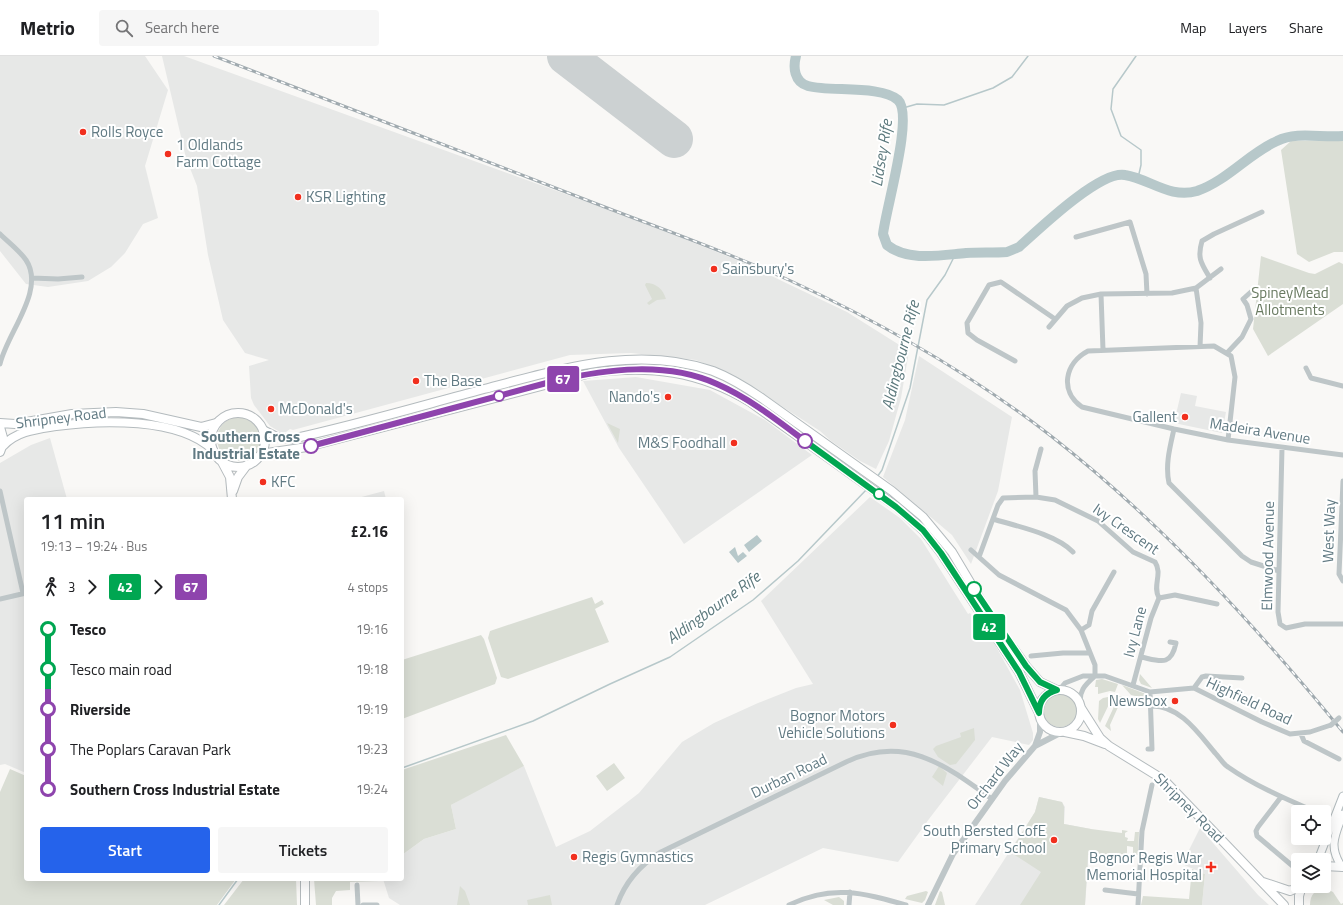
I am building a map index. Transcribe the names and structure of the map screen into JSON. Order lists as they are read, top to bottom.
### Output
{
  "streets": {
    "main road": ["Shripney Road"],
    "street": [
      "Madeira Avenue",
      "Ivy Crescent",
      "West Way",
      "Elmwood Avenue",
      "Ivy Lane",
      "Highfield Road",
      "Durban Road",
      "Orchard Way"
    ]
  },
  "crossings": [
    ["Shripney Road", "Highfield Road"],
    ["Madeira Avenue", "Elmwood Avenue"],
    ["Ivy Crescent", "Ivy Lane"],
    ["Ivy Lane", "Highfield Road"],
    ["Durban Road", "Orchard Way"]
  ],
  "water": ["Lidsey Rife", "Aldingbourne Rife"],
  "parks": ["SpineyMead Allotments"],
  "places": {
    "other": [
      "Rolls Royce",
      "1 Oldlands Farm Cottage",
      "KSR Lighting",
      "Sainsbury's",
      "The Base",
      "Nando's",
      "McDonald's",
      "Gallent",
      "M&S Foodhall",
      "Southern Cross Industrial Estate",
      "KFC",
      "Newsbox",
      "Bognor Motors Vehicle Solutions",
      "South Bersted CofE Primary School",
      "Regis Gymnastics"
    ],
    "health": ["Bognor Regis War Memorial Hospital"]
  },
  "lines": ["bus line 67", "bus line 42"],
  "page": {
    "header": "Metrio",
    "search": "Search here",
    "nav": ["Map", "Layers", "Share"],
    "on_map": ["42", "67"],
    "heading": ["11 min", "19:13 – 19:24 · Bus", "£2.16"],
    "legs": [
      "3",
      "42",
      "67",
      "4 stops"
    ],
    "list": [
      {
        "name": "Tesco",
        "value": "19:16"
      },
      {
        "name": "Tesco main road",
        "value": "19:18"
      },
      {
        "name": "Riverside",
        "value": "19:19"
      },
      {
        "name": "The Poplars Caravan Park",
        "value": "19:23"
      },
      {
        "name": "Southern Cross Industrial Estate",
        "value": "19:24"
      }
    ],
    "buttons": ["Start", "Tickets"]
  }
}
